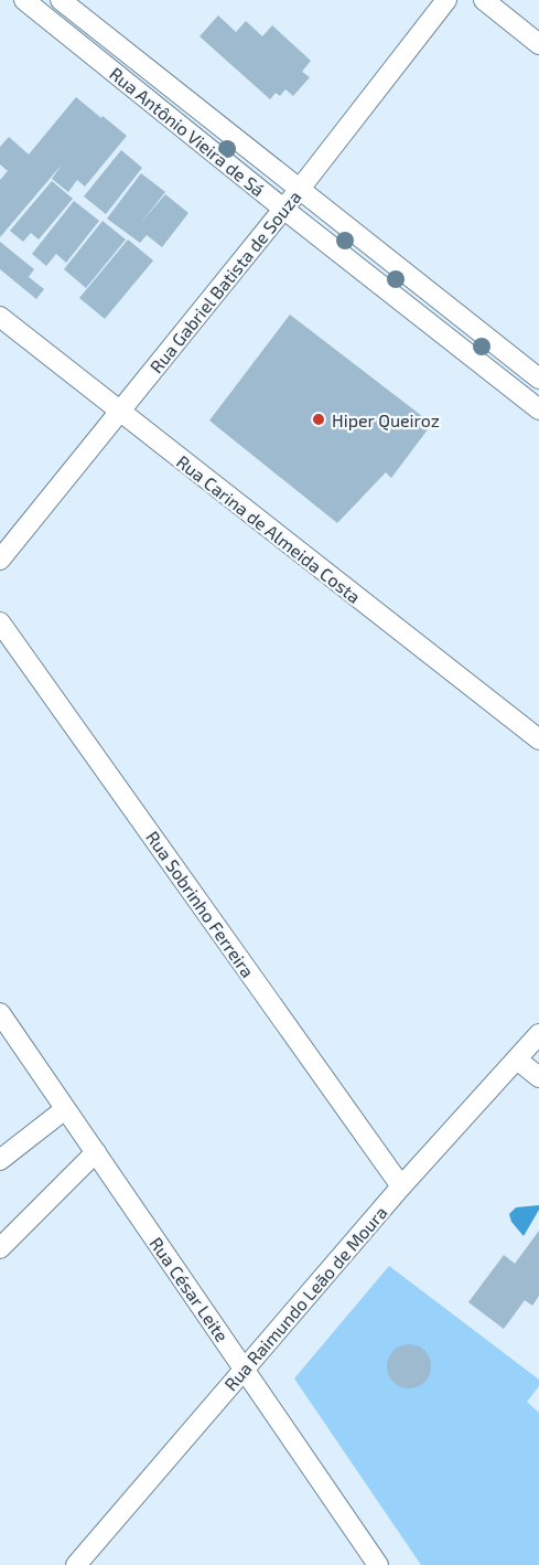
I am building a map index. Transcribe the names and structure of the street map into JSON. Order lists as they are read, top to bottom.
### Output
{
  "streets": {
    "street": [
      "Rua Antônio Vieira de Sá",
      "Rua Gabriel Batista de Souza",
      "Rua Carina de Almeida Costa",
      "Rua Sobrinho Ferreira",
      "Rua César Leite",
      "Rua Raimundo Leão de Moura"
    ]
  },
  "crossings": [
    ["Rua Antônio Vieira de Sá", "Rua Gabriel Batista de Souza"],
    ["Rua Gabriel Batista de Souza", "Rua Carina de Almeida Costa"],
    ["Rua Sobrinho Ferreira", "Rua Raimundo Leão de Moura"],
    ["Rua César Leite", "Rua Raimundo Leão de Moura"]
  ],
  "places": ["Hiper Queiroz"]
}
